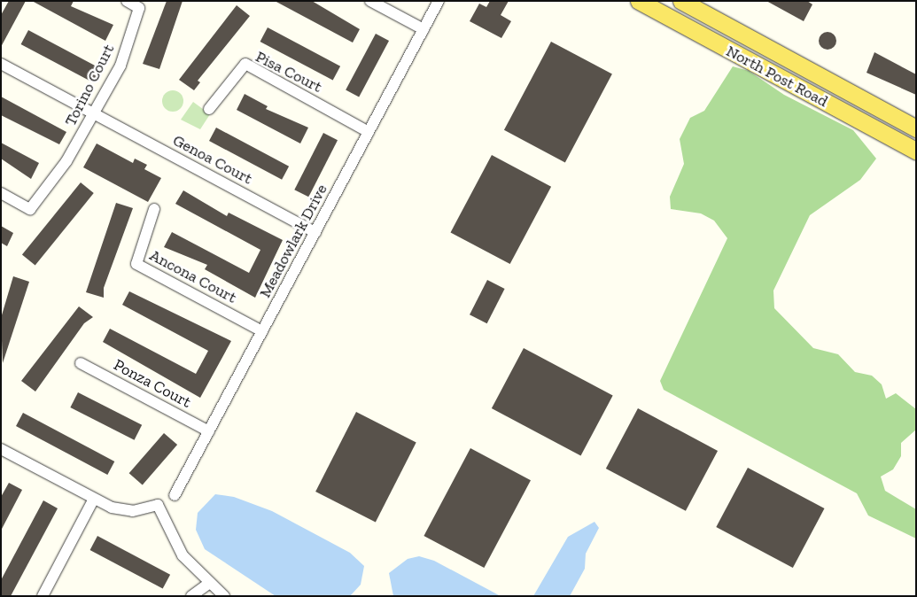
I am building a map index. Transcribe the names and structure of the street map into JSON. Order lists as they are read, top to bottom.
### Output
{
  "streets": {
    "main road": ["North Post Road"],
    "street": [
      "Pisa Court",
      "Torino Court",
      "Genoa Court",
      "Meadowlark Drive",
      "Ancona Court",
      "Ponza Court"
    ]
  },
  "crossings": [
    ["Pisa Court", "Meadowlark Drive"],
    ["Torino Court", "Genoa Court"],
    ["Genoa Court", "Meadowlark Drive"],
    ["Meadowlark Drive", "Ancona Court"],
    ["Meadowlark Drive", "Ponza Court"]
  ]
}
